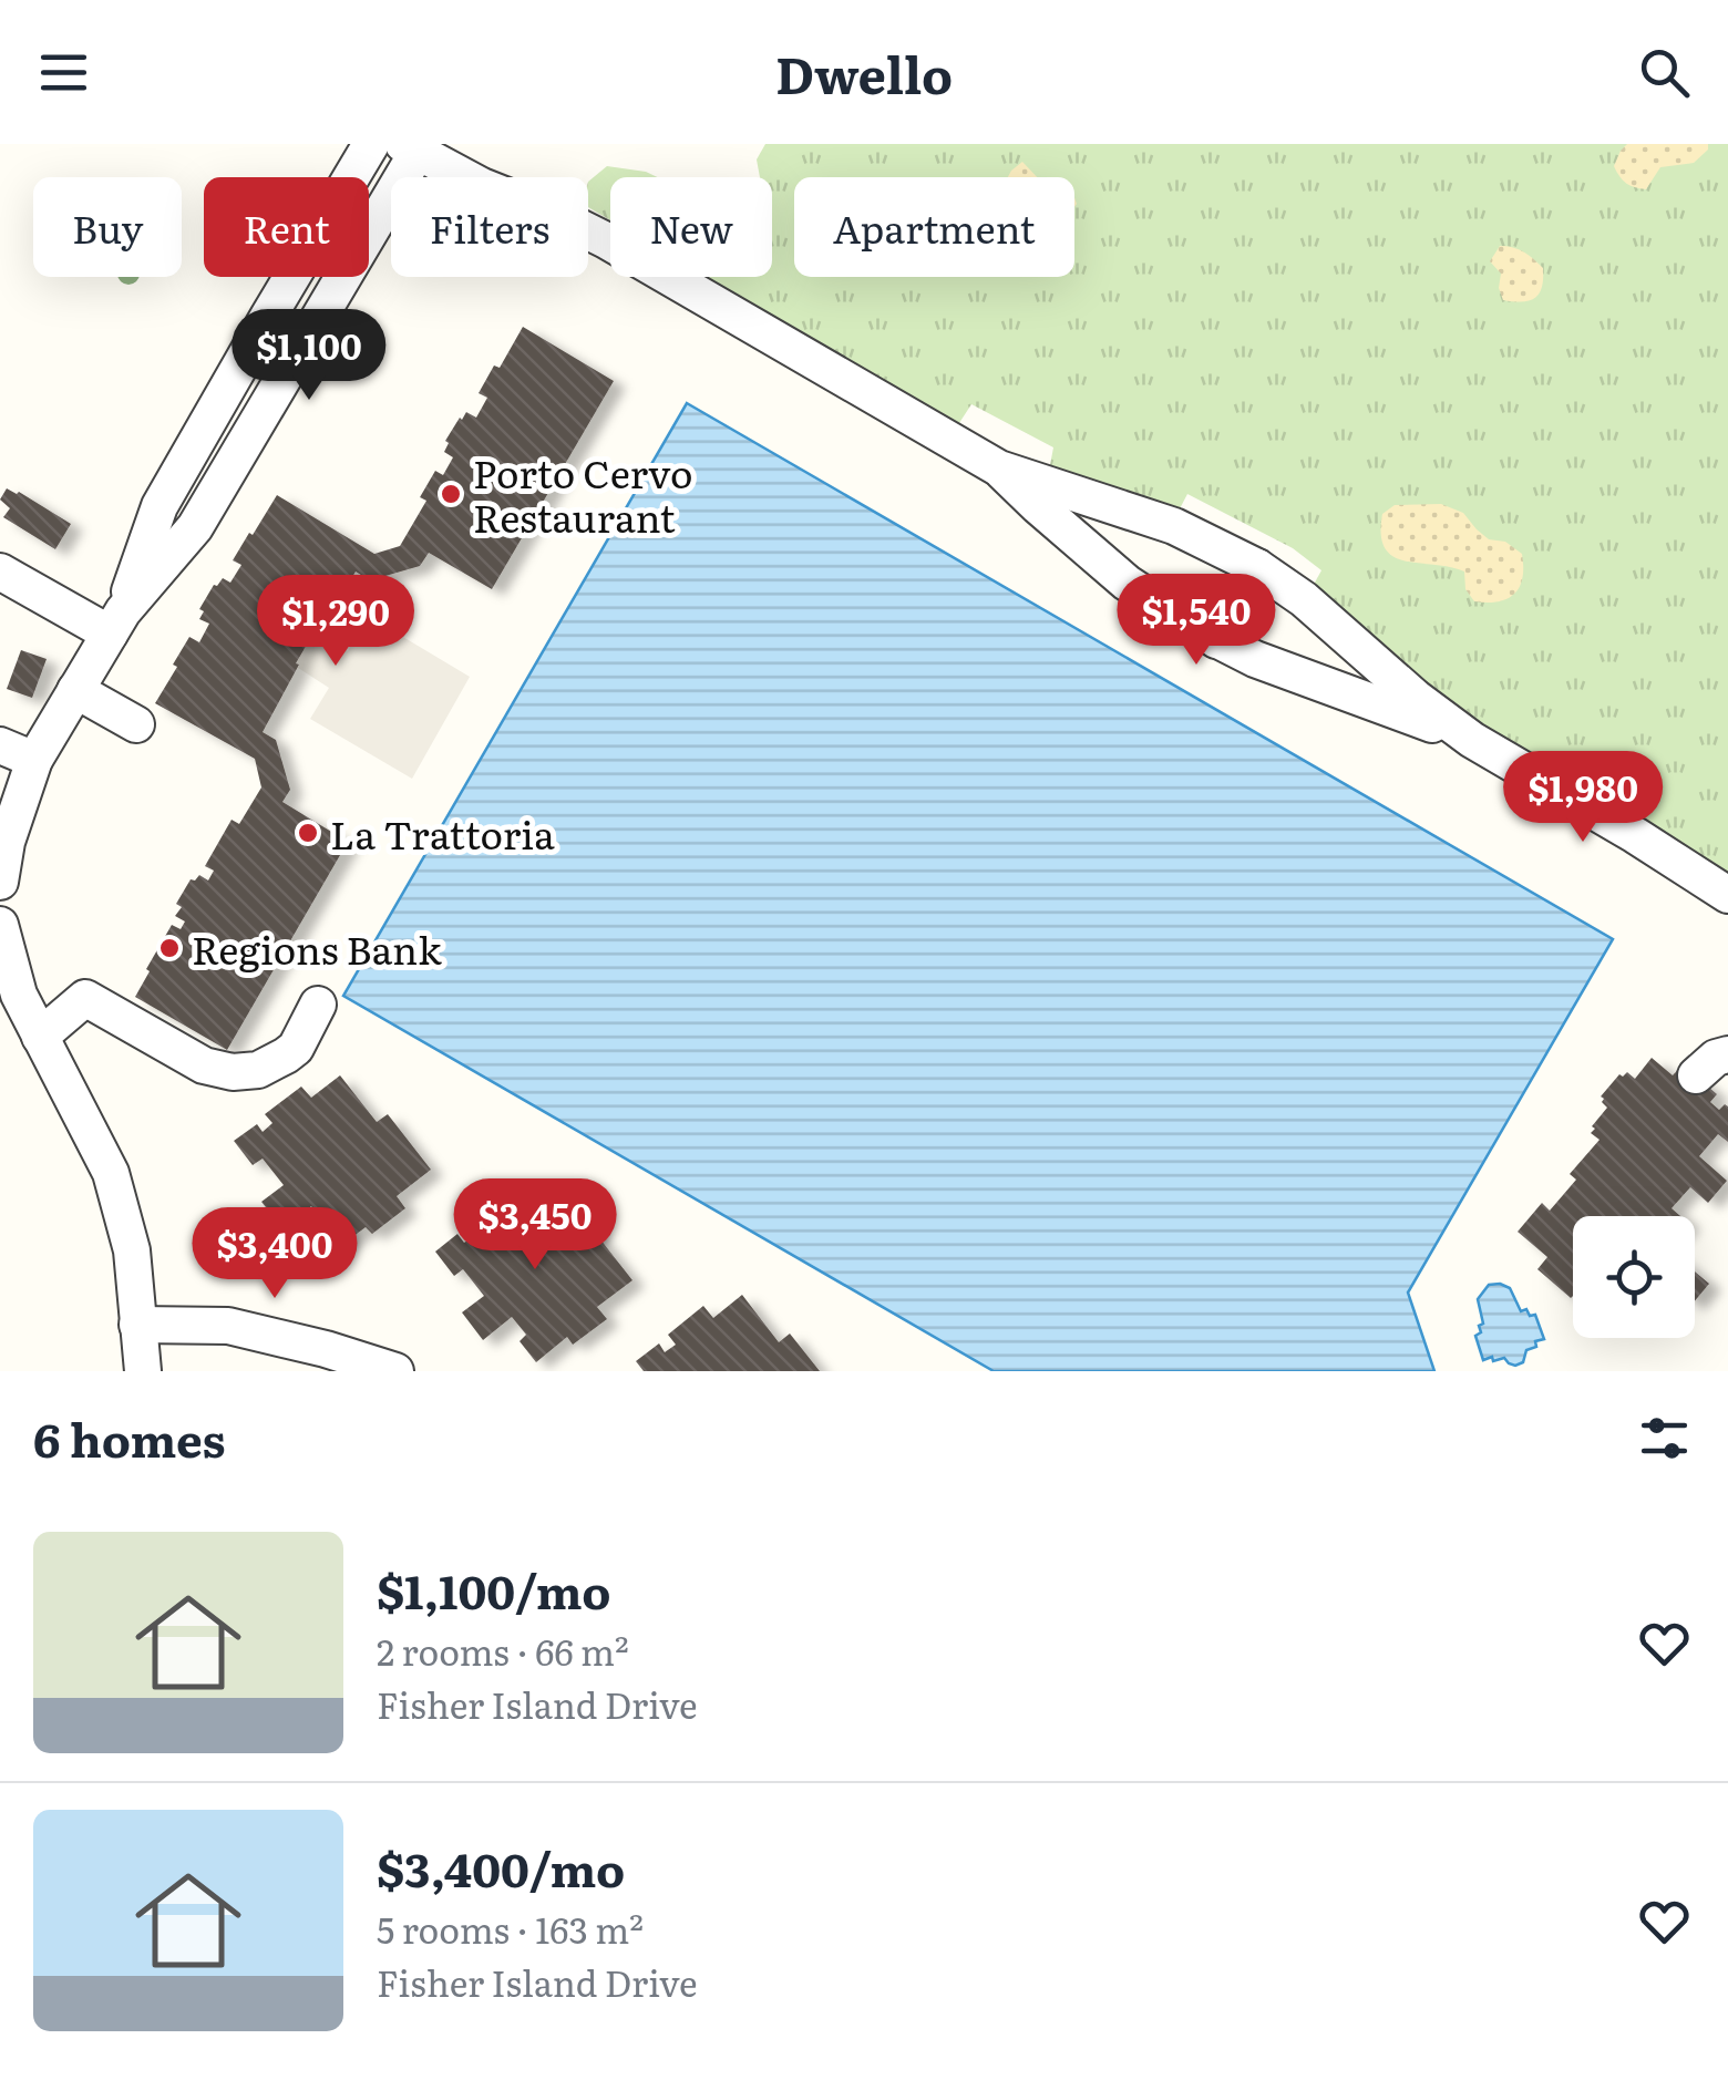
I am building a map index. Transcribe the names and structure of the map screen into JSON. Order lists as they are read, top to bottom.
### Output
{
  "places": ["Porto Cervo Restaurant", "La Trattoria", "Regions Bank"],
  "page": {
    "header": "Dwello",
    "chip": [
      "Buy",
      "Rent",
      "Filters",
      "New",
      "Apartment"
    ],
    "price": [
      "$1,100",
      "$1,540",
      "$1,290",
      "$1,980",
      "$3,450",
      "$3,400"
    ],
    "heading": "6 homes",
    "list": [
      {
        "name": "$1,100/mo",
        "note": "2 rooms · 66 m² · Fisher Island Drive"
      },
      {
        "name": "$3,400/mo",
        "note": "5 rooms · 163 m² · Fisher Island Drive"
      }
    ]
  }
}
